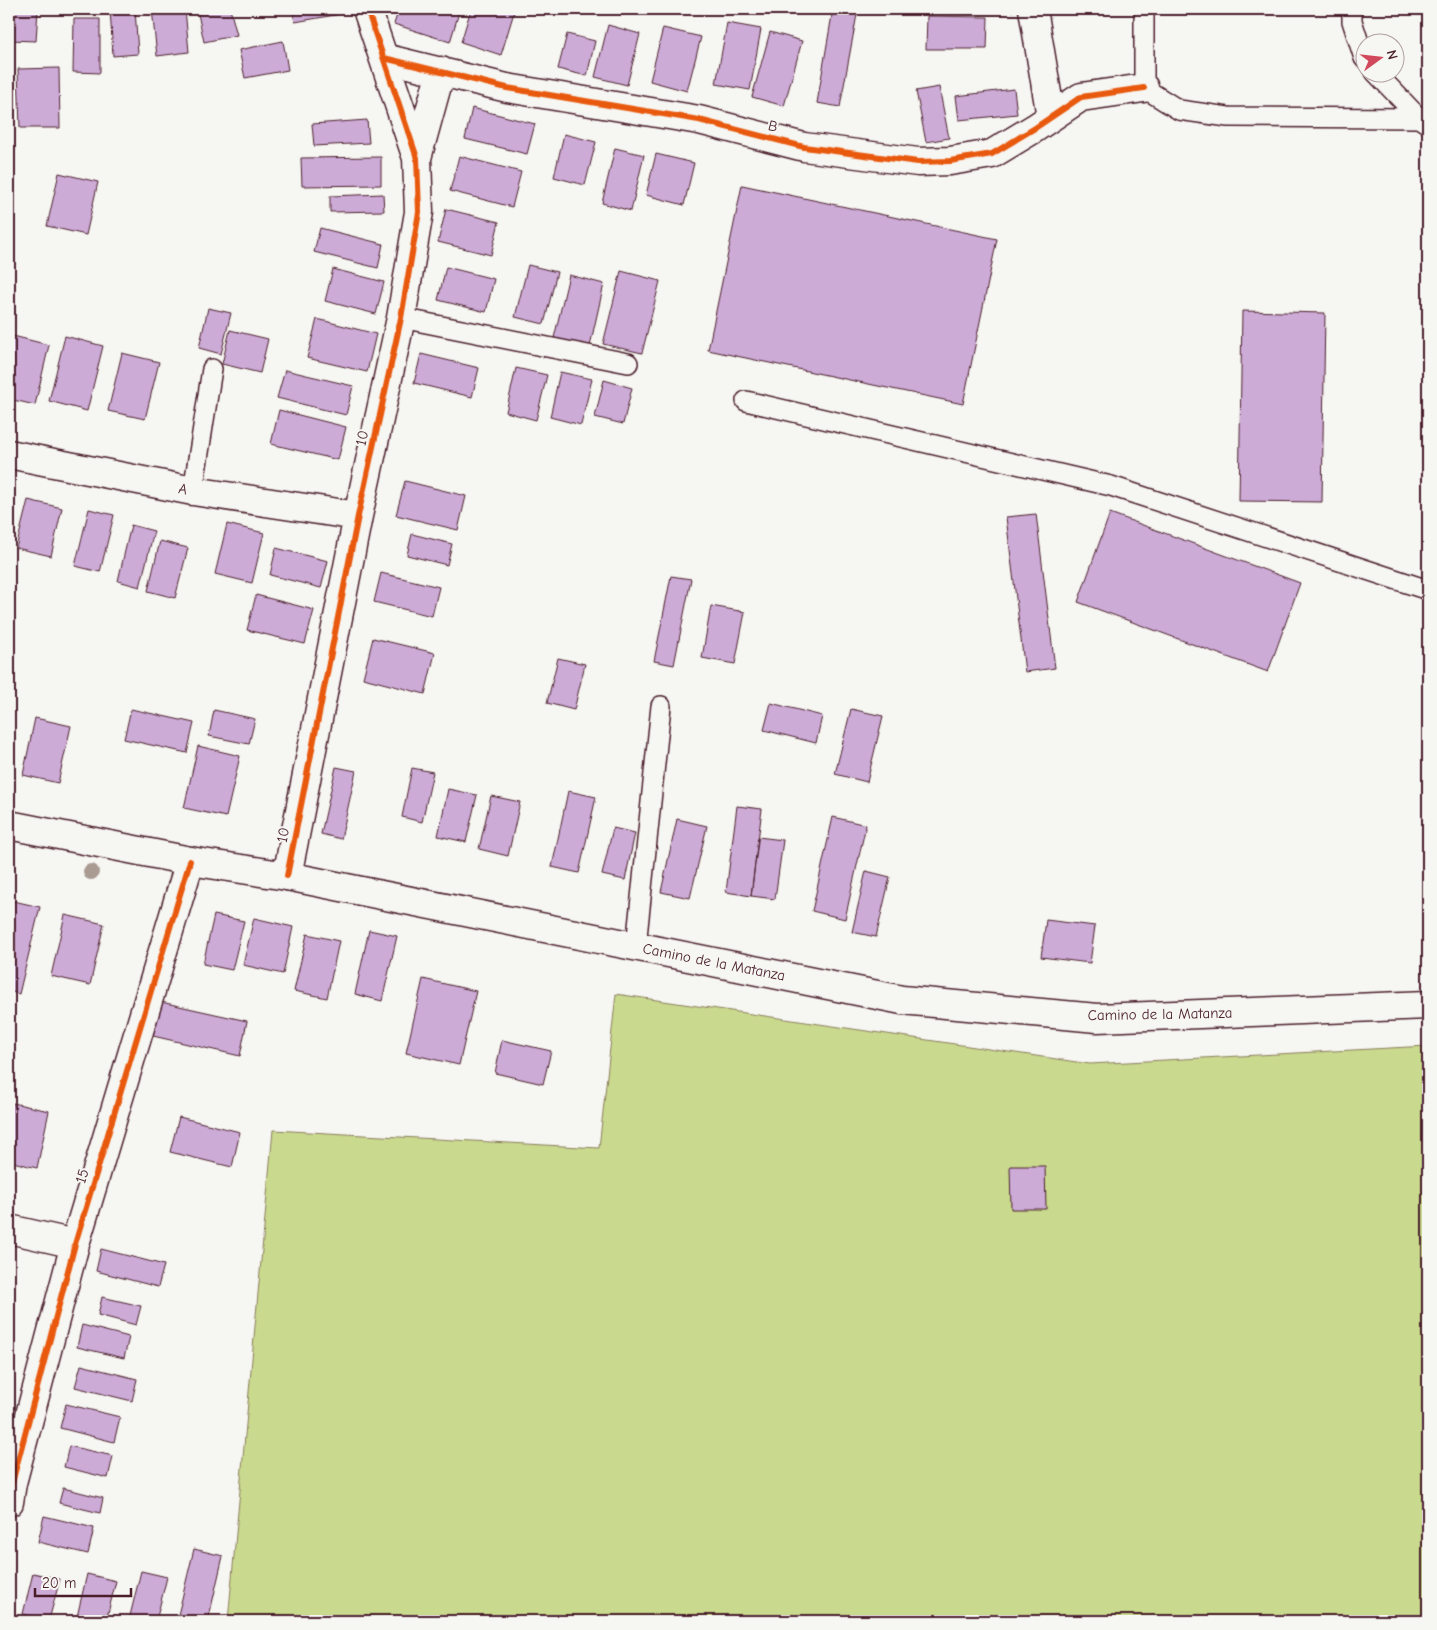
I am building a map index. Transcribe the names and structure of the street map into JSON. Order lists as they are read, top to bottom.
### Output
{
  "streets": {
    "street": [
      "B",
      "10",
      "A",
      "Camino de la Matanza",
      "15"
    ]
  },
  "crossings": [
    ["B", "10"],
    ["10", "A"],
    ["10", "Camino de la Matanza"],
    ["Camino de la Matanza", "15"]
  ],
  "scale_bar": "20 m",
  "north": "right"
}
